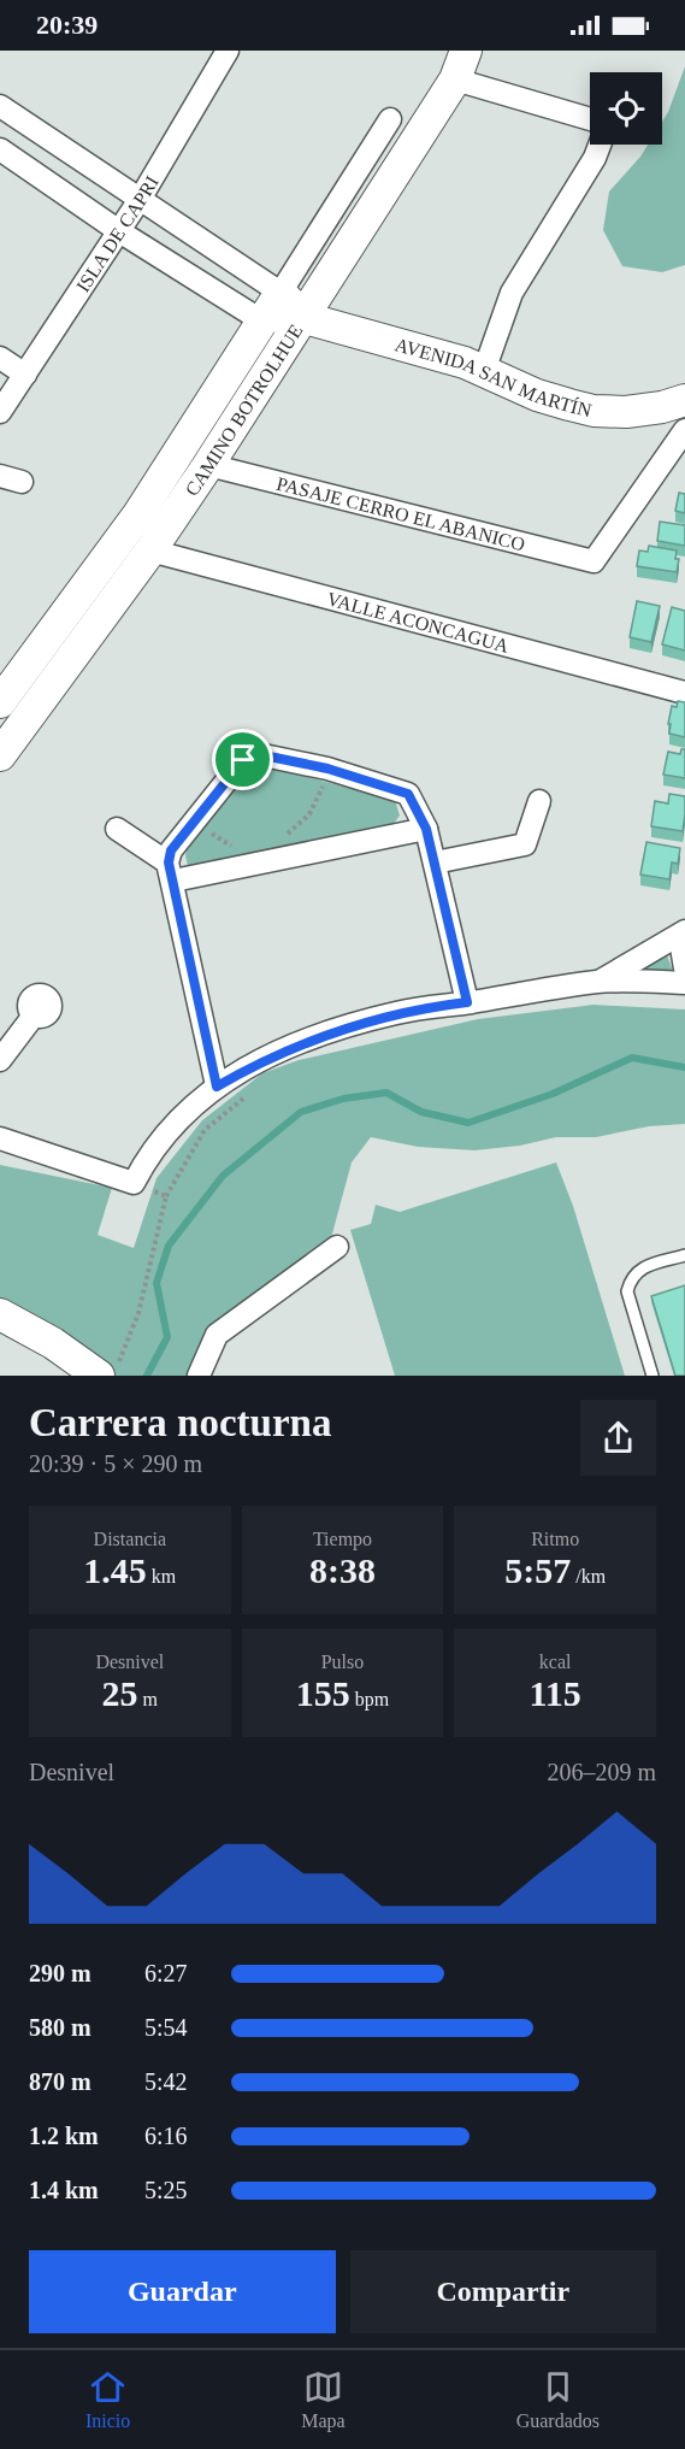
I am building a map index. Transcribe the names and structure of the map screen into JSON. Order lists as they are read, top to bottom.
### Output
{
  "streets": {
    "street": [
      "ISLA DE CAPRI",
      "AVENIDA SAN MARTÍN",
      "CAMINO BOTROLHUE",
      "PASAJE CERRO EL ABANICO",
      "VALLE ACONCAGUA"
    ]
  },
  "crossings": [
    ["AVENIDA SAN MARTÍN", "CAMINO BOTROLHUE"],
    ["CAMINO BOTROLHUE", "PASAJE CERRO EL ABANICO"],
    ["CAMINO BOTROLHUE", "VALLE ACONCAGUA"]
  ],
  "page": {
    "status": "20:39",
    "heading": ["Carrera nocturna", "20:39 · 5 × 290 m"],
    "stats": [
      ["Distancia", "1.45 km"],
      ["Tiempo", "8:38"],
      ["Ritmo", "5:57 /km"],
      ["Desnivel", "25 m"],
      ["Pulso", "155 bpm"],
      ["kcal", "115"]
    ],
    "chart": ["Desnivel", "206–209 m"],
    "list": [
      {
        "name": "290 m",
        "note": "6:27"
      },
      {
        "name": "580 m",
        "note": "5:54"
      },
      {
        "name": "870 m",
        "note": "5:42"
      },
      {
        "name": "1.2 km",
        "note": "6:16"
      },
      {
        "name": "1.4 km",
        "note": "5:25"
      }
    ],
    "buttons": ["Guardar", "Compartir"],
    "tabs": ["Inicio", "Mapa", "Guardados"]
  }
}
